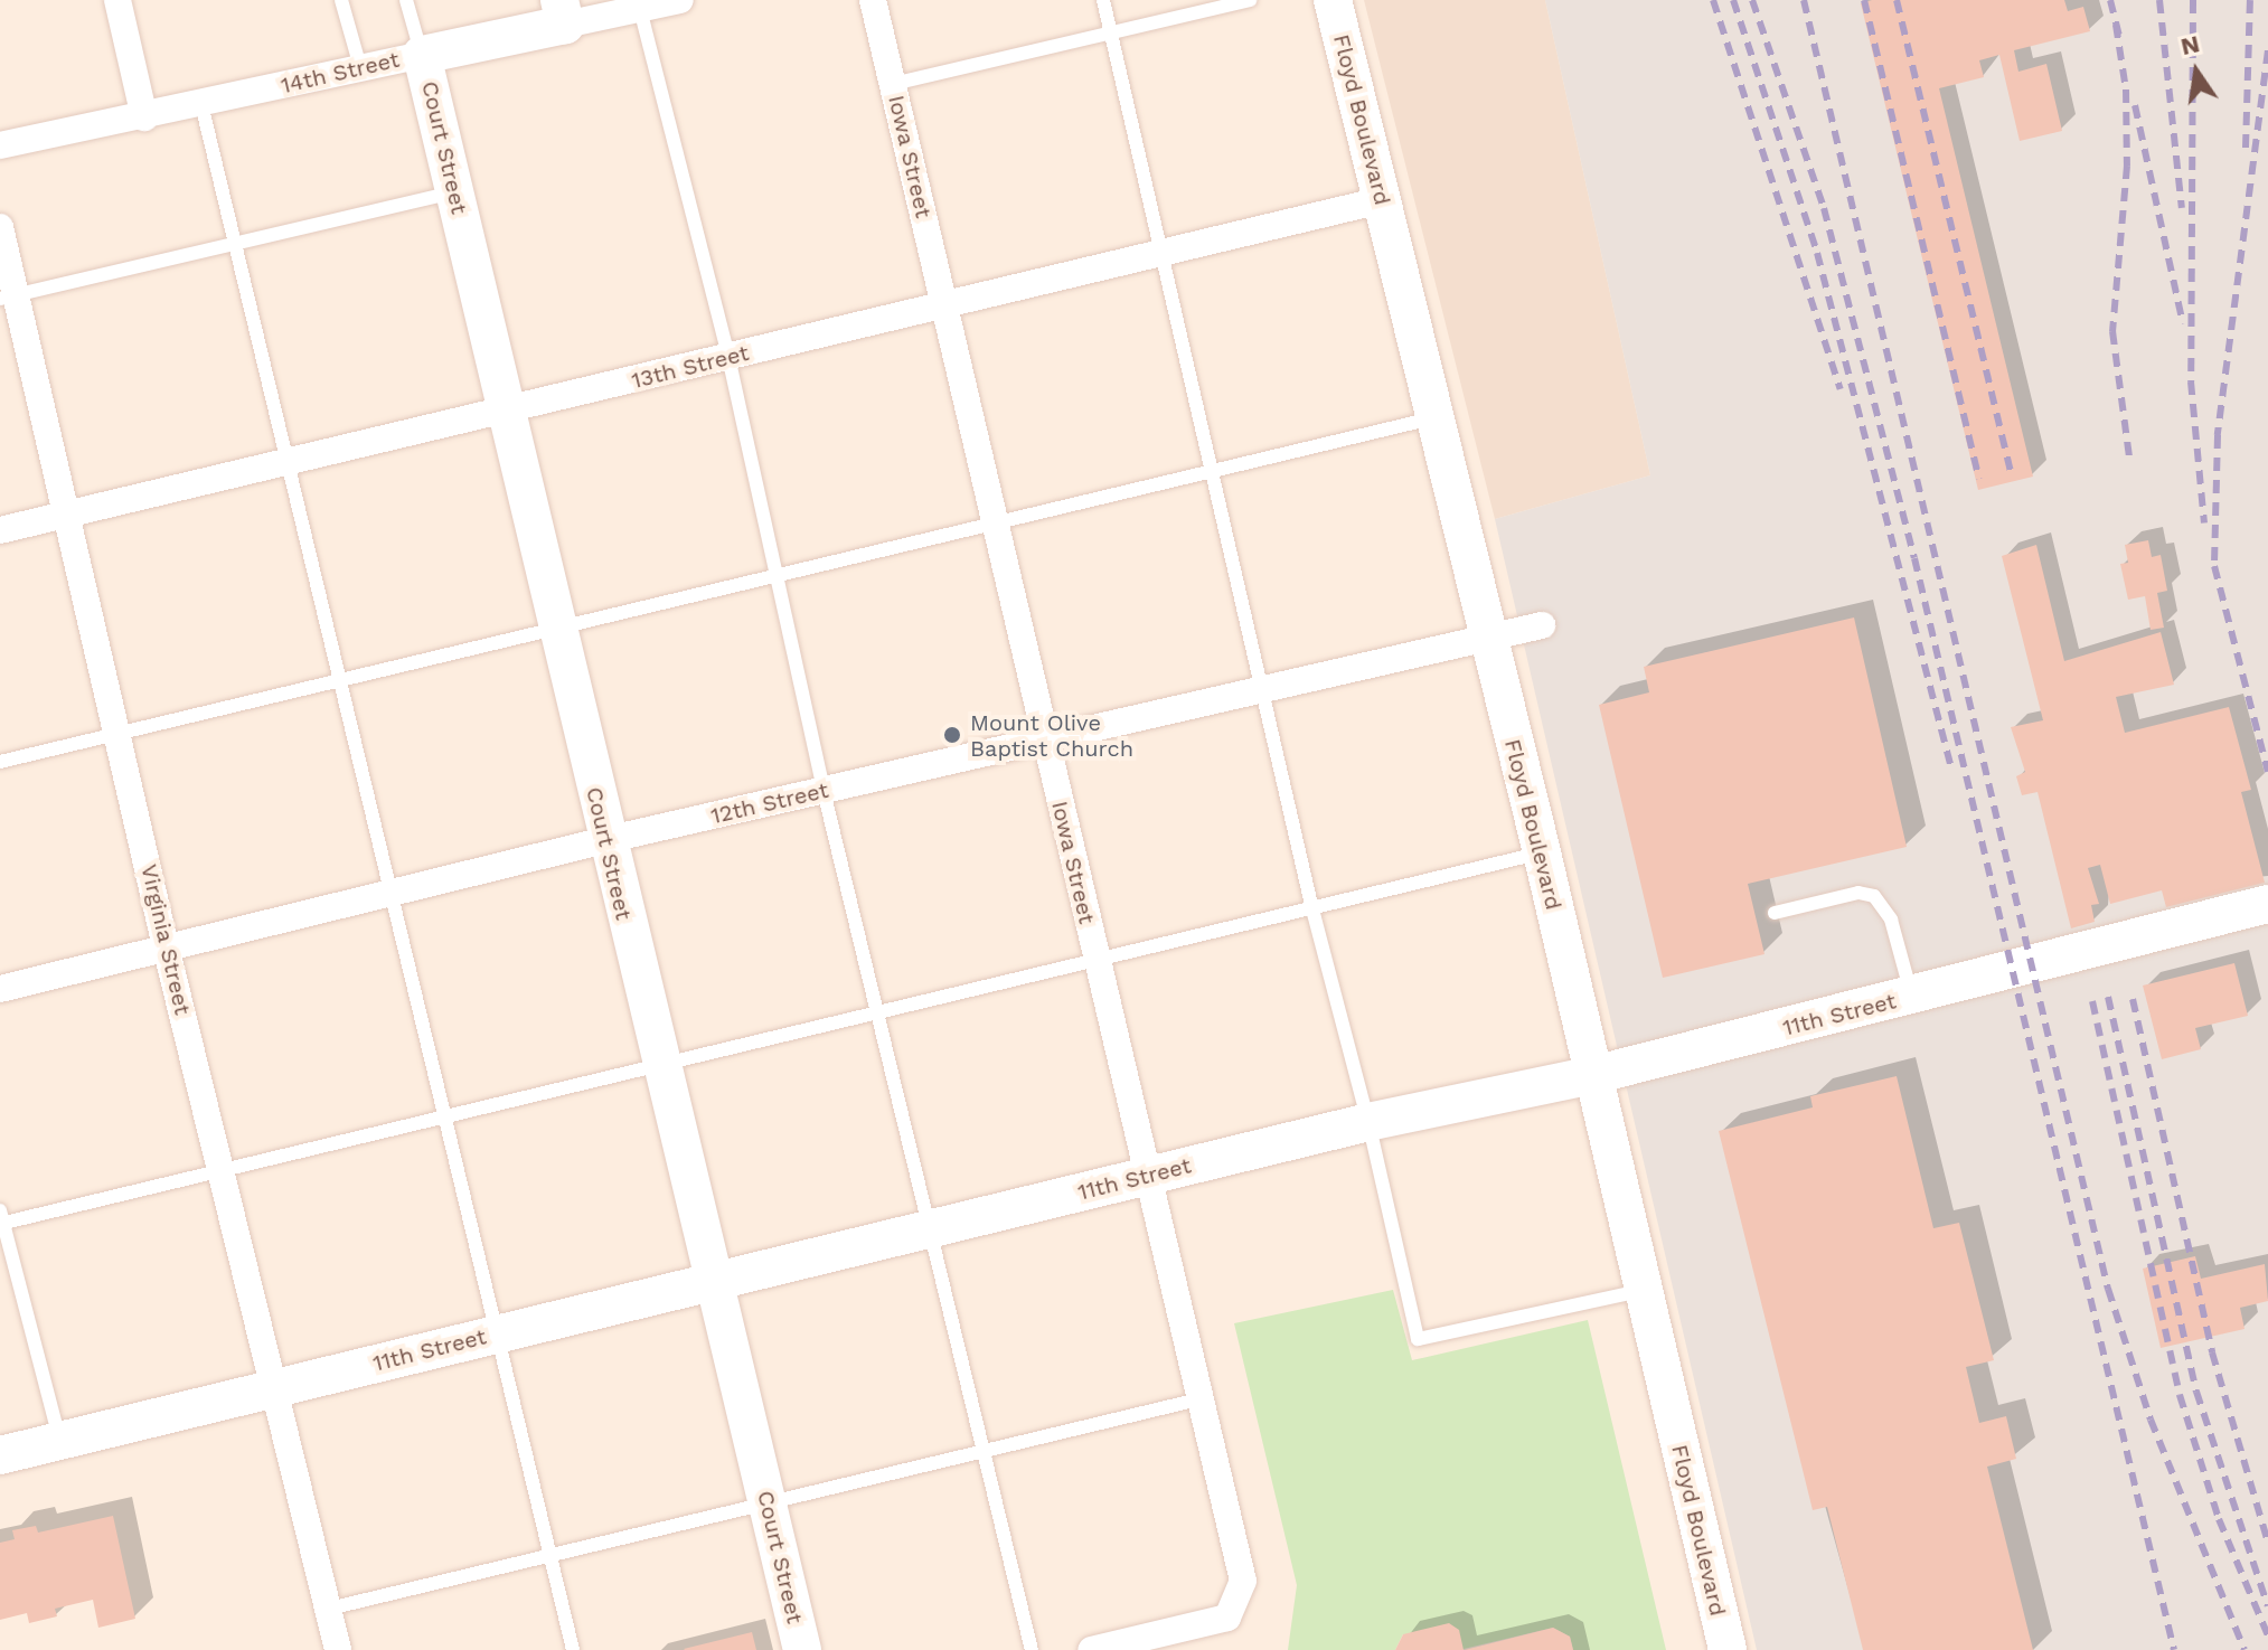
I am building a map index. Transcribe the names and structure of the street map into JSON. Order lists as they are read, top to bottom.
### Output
{
  "streets": {
    "main road": [
      "14th Street",
      "Floyd Boulevard",
      "Court Street",
      "11th Street"
    ],
    "street": [
      "Iowa Street",
      "13th Street",
      "12th Street",
      "Virginia Street"
    ]
  },
  "crossings": [
    ["14th Street", "Court Street"],
    ["Floyd Boulevard", "13th Street"],
    ["Floyd Boulevard", "12th Street"],
    ["Floyd Boulevard", "11th Street"],
    ["Court Street", "13th Street"],
    ["Court Street", "12th Street"],
    ["Court Street", "11th Street"],
    ["Iowa Street", "13th Street"],
    ["Iowa Street", "12th Street"],
    ["Iowa Street", "11th Street"],
    ["13th Street", "Virginia Street"],
    ["12th Street", "Virginia Street"],
    ["Virginia Street", "11th Street"]
  ],
  "places": ["Mount Olive Baptist Church"],
  "north": "top"
}
